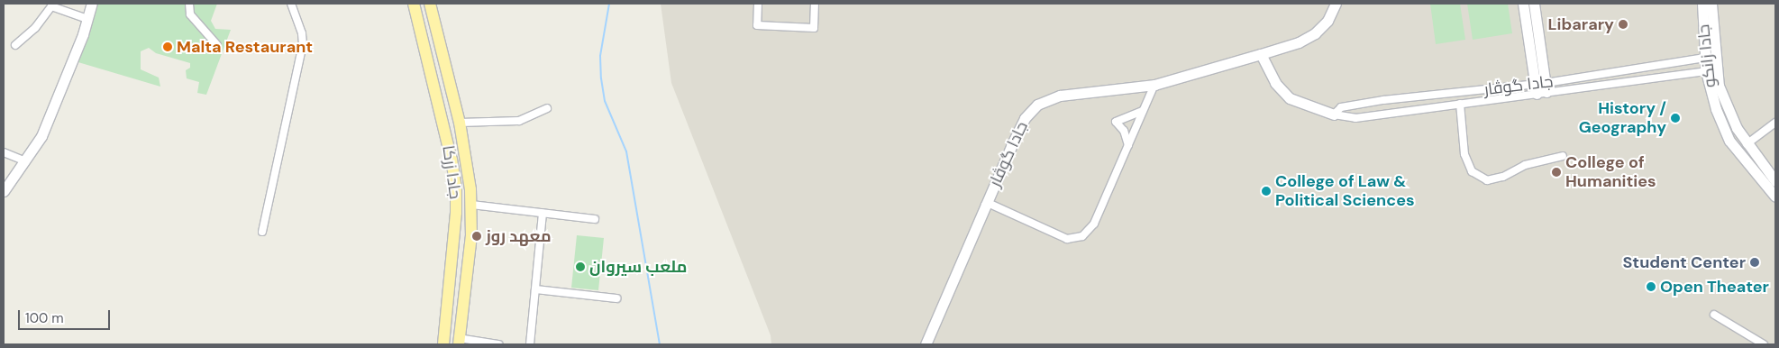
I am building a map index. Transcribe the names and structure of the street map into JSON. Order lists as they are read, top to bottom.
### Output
{
  "streets": {
    "main road": ["جادا زرکا"],
    "street": ["جادا زانکو", "جادا گوڤار"]
  },
  "crossings": [
    ["جادا زانکو", "جادا گوڤار"]
  ],
  "places": [
    "Libarary",
    "Malta Restaurant",
    "History / Geography",
    "College of Humanities",
    "College of Law & Political Sciences",
    "معهد روز",
    "Student Center",
    "ملعب سيروان",
    "Open Theater"
  ],
  "scale_bar": "100 m"
}
